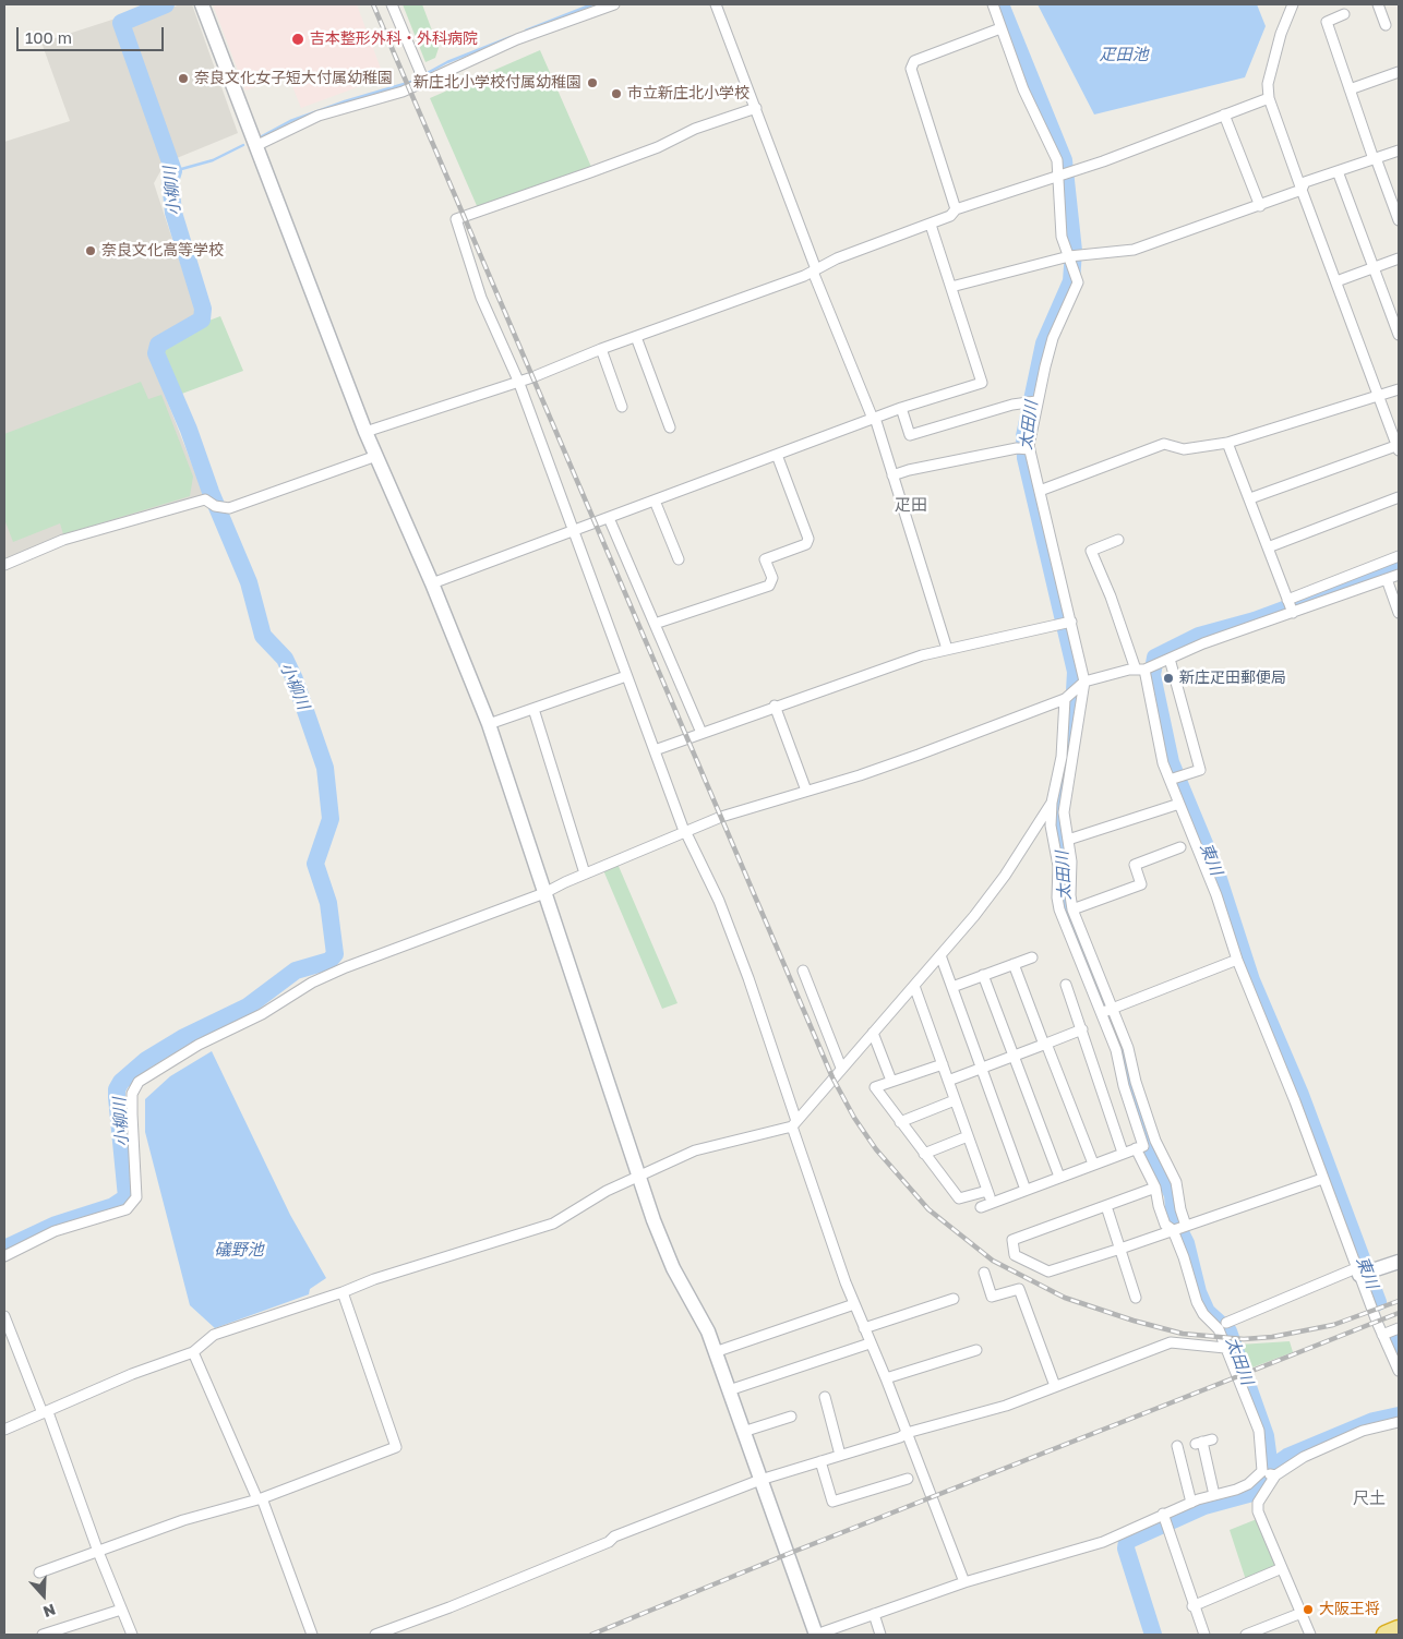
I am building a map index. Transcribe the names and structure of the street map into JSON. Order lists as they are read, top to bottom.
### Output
{
  "districts": ["疋田", "尺土"],
  "water": [
    "疋田池",
    "小柳川",
    "太田川",
    "東川",
    "礒野池"
  ],
  "places": [
    "吉本整形外科・外科病院",
    "奈良文化女子短大付属幼稚園",
    "新庄北小学校付属幼稚園",
    "市立新庄北小学校",
    "奈良文化高等学校",
    "新庄疋田郵便局",
    "大阪王将"
  ],
  "scale_bar": "100 m",
  "north": "bottom"
}
